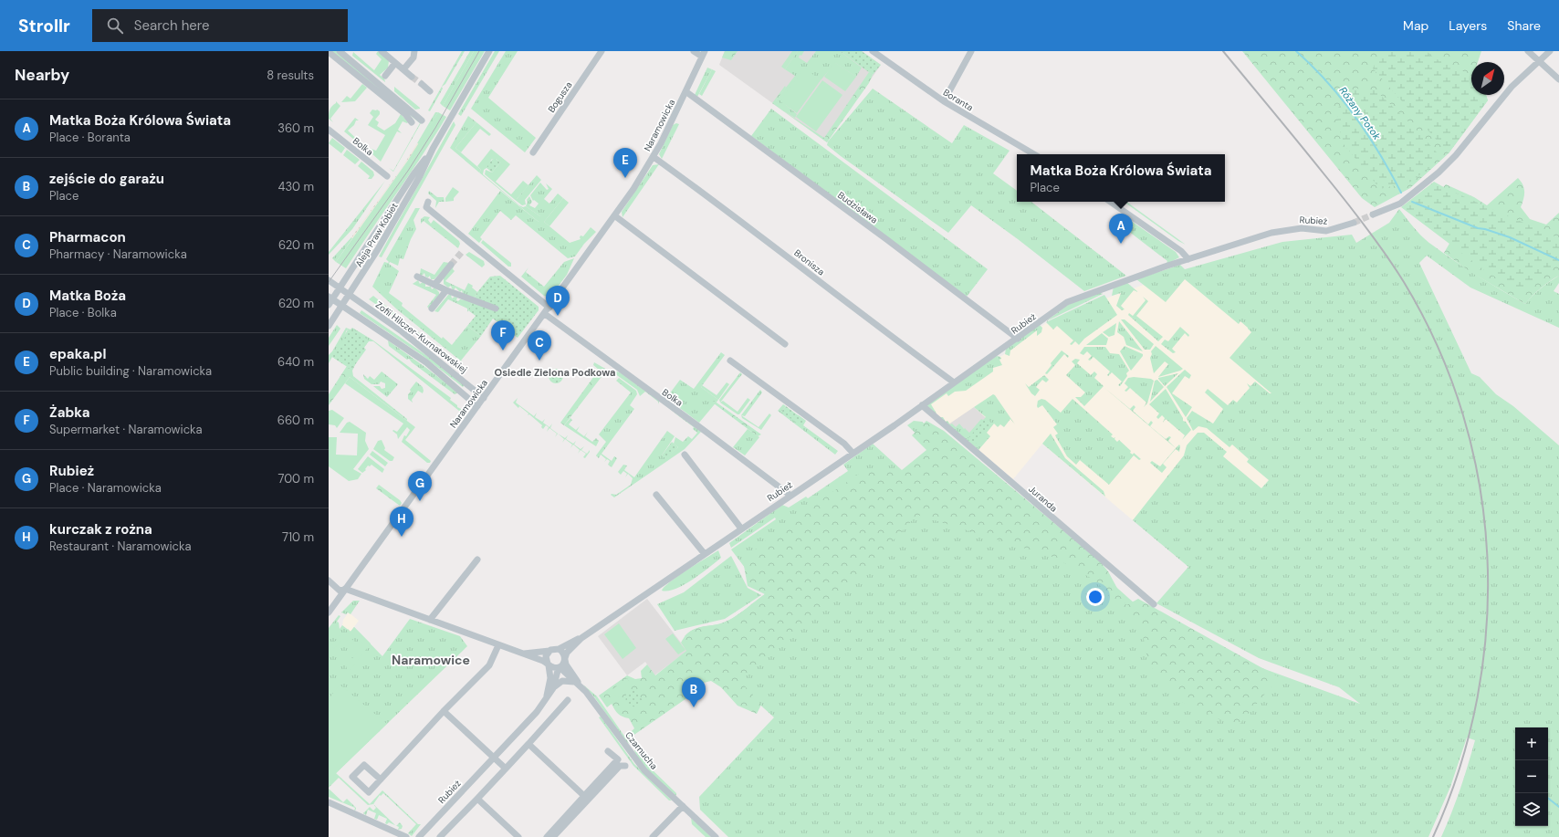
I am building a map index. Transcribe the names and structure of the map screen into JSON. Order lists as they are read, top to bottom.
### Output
{
  "streets": {
    "street": [
      "Bogusza",
      "Boranta",
      "Naramowicka",
      "Bolka",
      "Budzisława",
      "Rubież",
      "Aleja Praw Kobiet",
      "Bronisza",
      "Zofii Hilczer-Kurnatowskiej",
      "Juranda",
      "Czarnucha"
    ]
  },
  "crossings": [
    ["Naramowicka", "Bolka"],
    ["Naramowicka", "Budzisława"],
    ["Naramowicka", "Bronisza"],
    ["Naramowicka", "Zofii Hilczer-Kurnatowskiej"],
    ["Bolka", "Rubież"],
    ["Budzisława", "Rubież"],
    ["Rubież", "Bronisza"],
    ["Rubież", "Juranda"],
    ["Rubież", "Czarnucha"],
    ["Aleja Praw Kobiet", "Zofii Hilczer-Kurnatowskiej"]
  ],
  "districts": ["Osiedle Zielona Podkowa", "Naramowice"],
  "water": ["Różany Potok"],
  "north": "top right",
  "page": {
    "header": "Strollr",
    "search": "Search here",
    "nav": ["Map", "Layers", "Share"],
    "heading": ["Nearby", "8 results"],
    "list": [
      {
        "mark": "A",
        "name": "Matka Boża Królowa Świata",
        "note": "Place · Boranta",
        "value": "360 m"
      },
      {
        "mark": "B",
        "name": "zejście do garażu",
        "note": "Place",
        "value": "430 m"
      },
      {
        "mark": "C",
        "name": "Pharmacon",
        "note": "Pharmacy · Naramowicka",
        "value": "620 m"
      },
      {
        "mark": "D",
        "name": "Matka Boża",
        "note": "Place · Bolka",
        "value": "620 m"
      },
      {
        "mark": "E",
        "name": "epaka.pl",
        "note": "Public building · Naramowicka",
        "value": "640 m"
      },
      {
        "mark": "F",
        "name": "Żabka",
        "note": "Supermarket · Naramowicka",
        "value": "660 m"
      },
      {
        "mark": "G",
        "name": "Rubież",
        "note": "Place · Naramowicka",
        "value": "700 m"
      },
      {
        "mark": "H",
        "name": "kurczak z rożna",
        "note": "Restaurant · Naramowicka",
        "value": "710 m"
      }
    ],
    "pins": [
      "E",
      "A",
      "D",
      "F",
      "C",
      "G",
      "H",
      "B"
    ],
    "popup": ["Matka Boża Królowa Świata", "Place"],
    "map_buttons": ["+", "−"]
  }
}
